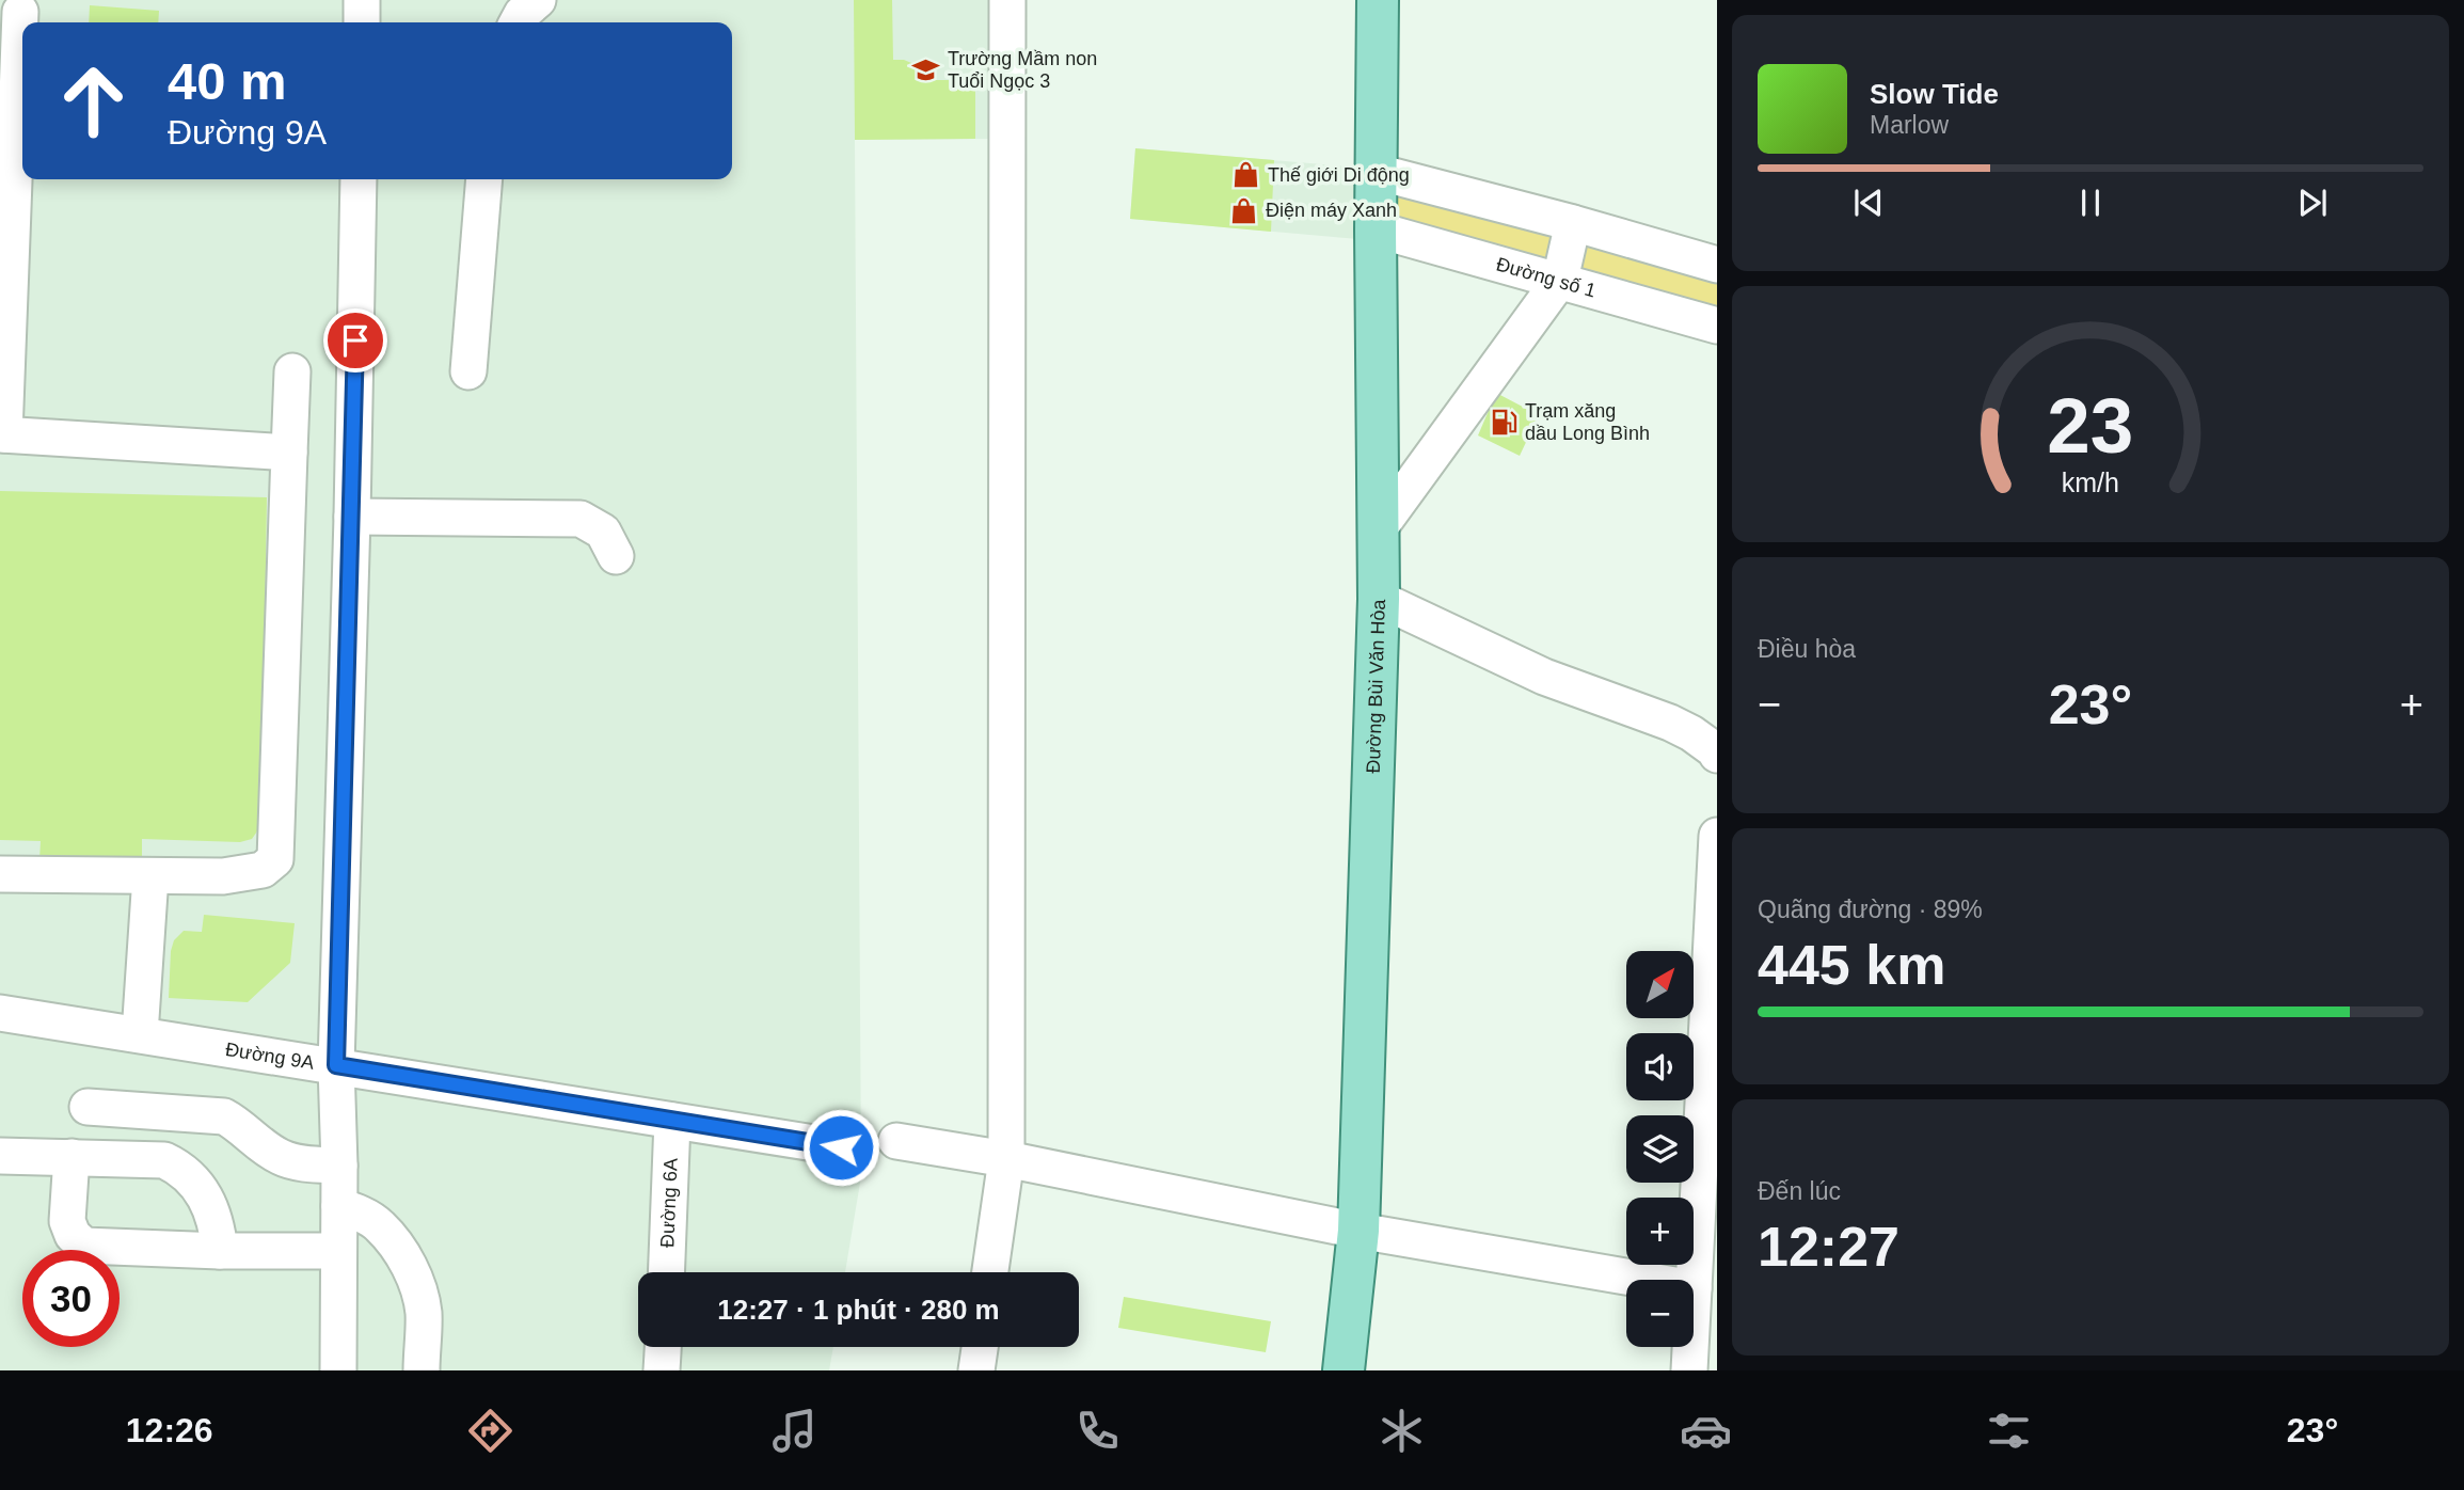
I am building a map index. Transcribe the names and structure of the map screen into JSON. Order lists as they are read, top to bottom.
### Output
{
  "streets": {
    "main road": ["Đường Bùi Văn Hòa"],
    "street": ["Đường số 1", "Đường 9A", "Đường 6A"]
  },
  "crossings": [
    ["Đường số 1", "Đường Bùi Văn Hòa"],
    ["Đường 9A", "Đường 6A"]
  ],
  "places": {
    "school or university": ["Trường Mầm non Tuổi Ngọc 3"],
    "shop": ["Thế giới Di động", "Điện máy Xanh"],
    "fuel station": ["Trạm xăng dầu Long Bình"]
  },
  "north": "top right",
  "page": {
    "turn": ["40 m", "Đường 9A"],
    "song": ["Slow Tide", "Marlow"],
    "tile": [
      "Điều hòa",
      ["Quãng đường · 89%", "445 km"],
      ["Đến lúc", "12:27"]
    ],
    "heat": ["−", "23°", "+"],
    "map_buttons": ["+", "−"],
    "limit": "30",
    "trip": "12:27 · 1 phút · 280 m",
    "tabs": ["12:26", "23°"],
    "gauge": ["23", "km/h"]
  }
}
